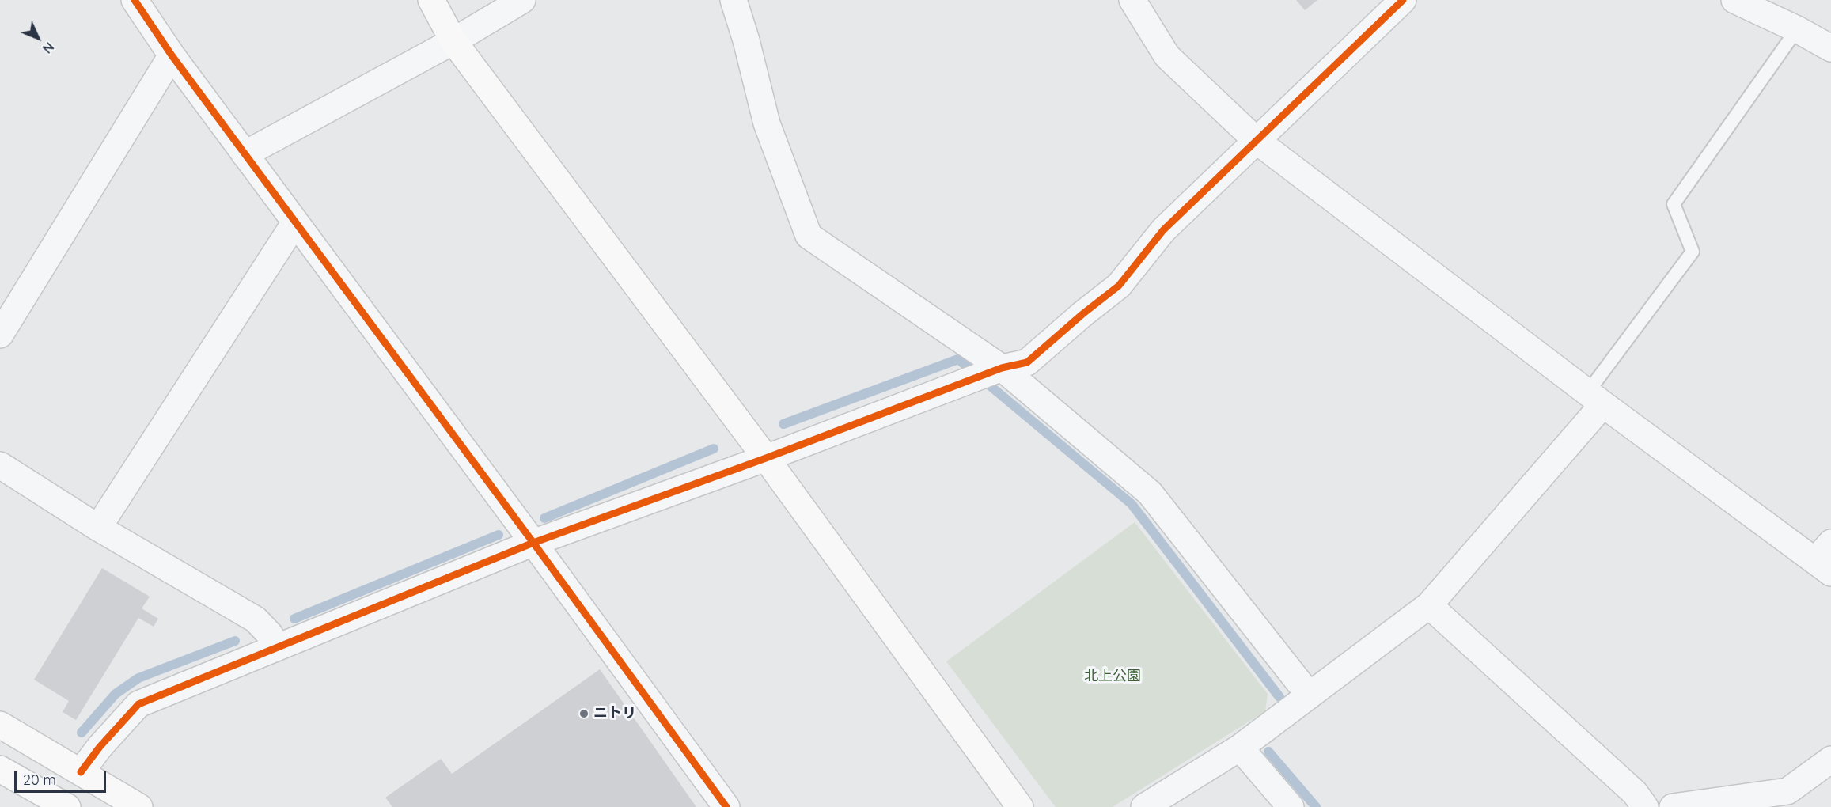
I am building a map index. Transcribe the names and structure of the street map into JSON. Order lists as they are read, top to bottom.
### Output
{
  "parks": ["北上公園"],
  "places": ["ニトリ"],
  "scale_bar": "20 m",
  "north": "bottom right"
}
